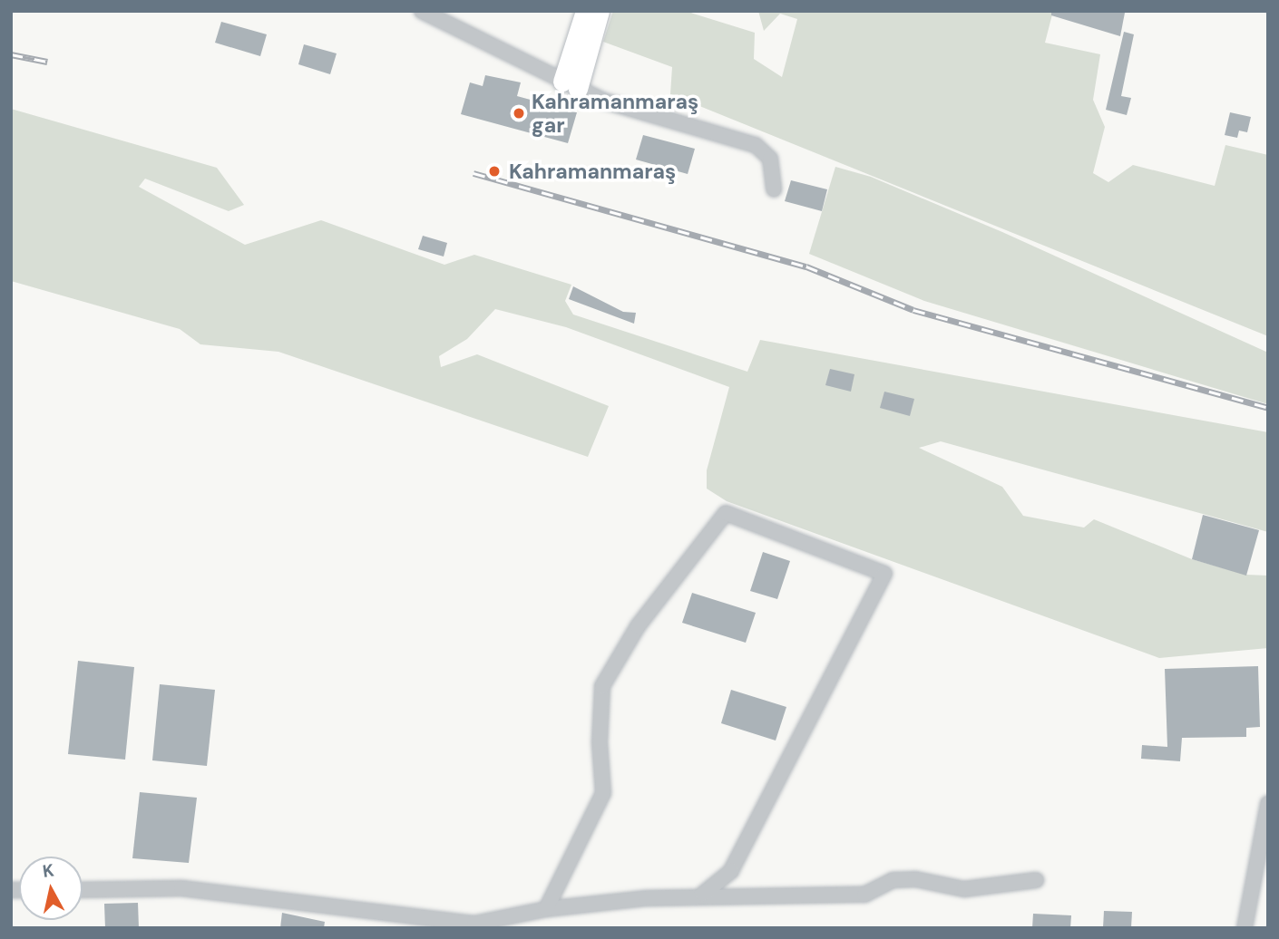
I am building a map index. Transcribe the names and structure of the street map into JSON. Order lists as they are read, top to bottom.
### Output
{
  "places": ["Kahramanmaraş gar", "Kahramanmaraş"],
  "north": "top"
}
